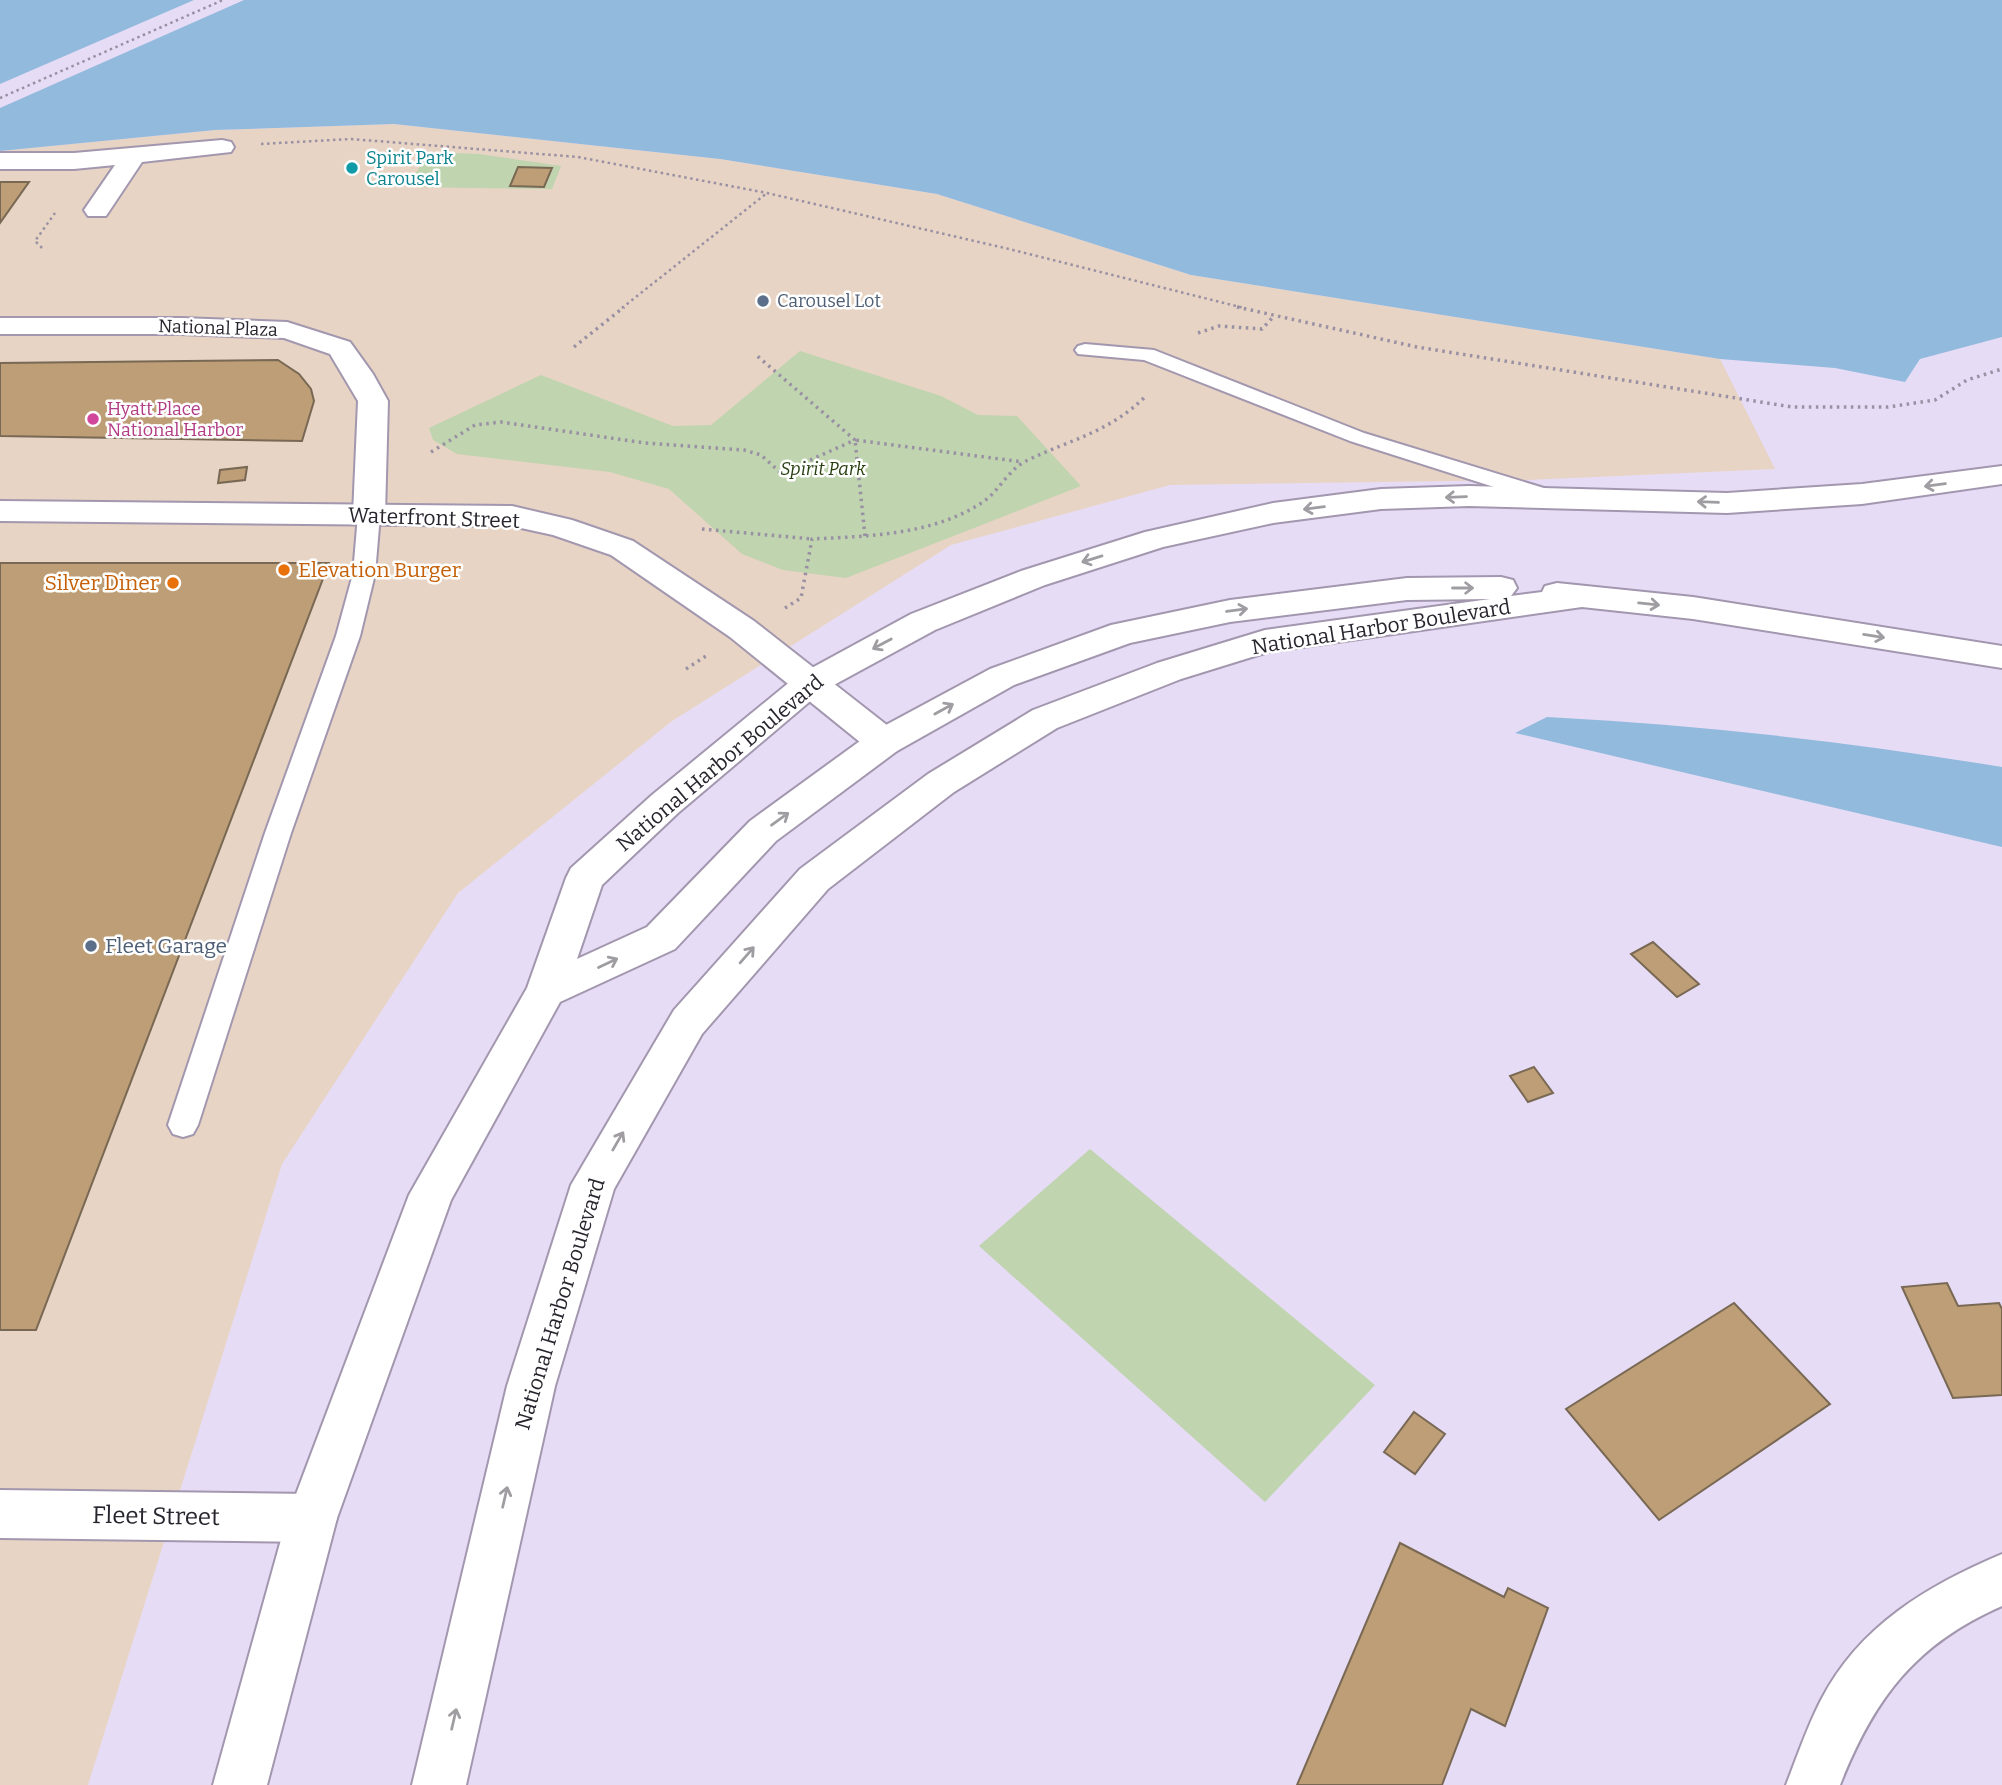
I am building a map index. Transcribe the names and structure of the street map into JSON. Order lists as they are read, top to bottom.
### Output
{
  "streets": {
    "main road": [
      "National Plaza",
      "Waterfront Street",
      "National Harbor Boulevard",
      "Fleet Street"
    ]
  },
  "crossings": [
    ["National Plaza", "Waterfront Street"],
    ["Waterfront Street", "National Harbor Boulevard"],
    ["National Harbor Boulevard", "Fleet Street"]
  ],
  "parks": ["Spirit Park"],
  "places": [
    "Spirit Park Carousel",
    "Carousel Lot",
    "Hyatt Place National Harbor",
    "Elevation Burger",
    "Silver Diner",
    "Fleet Garage"
  ]
}
